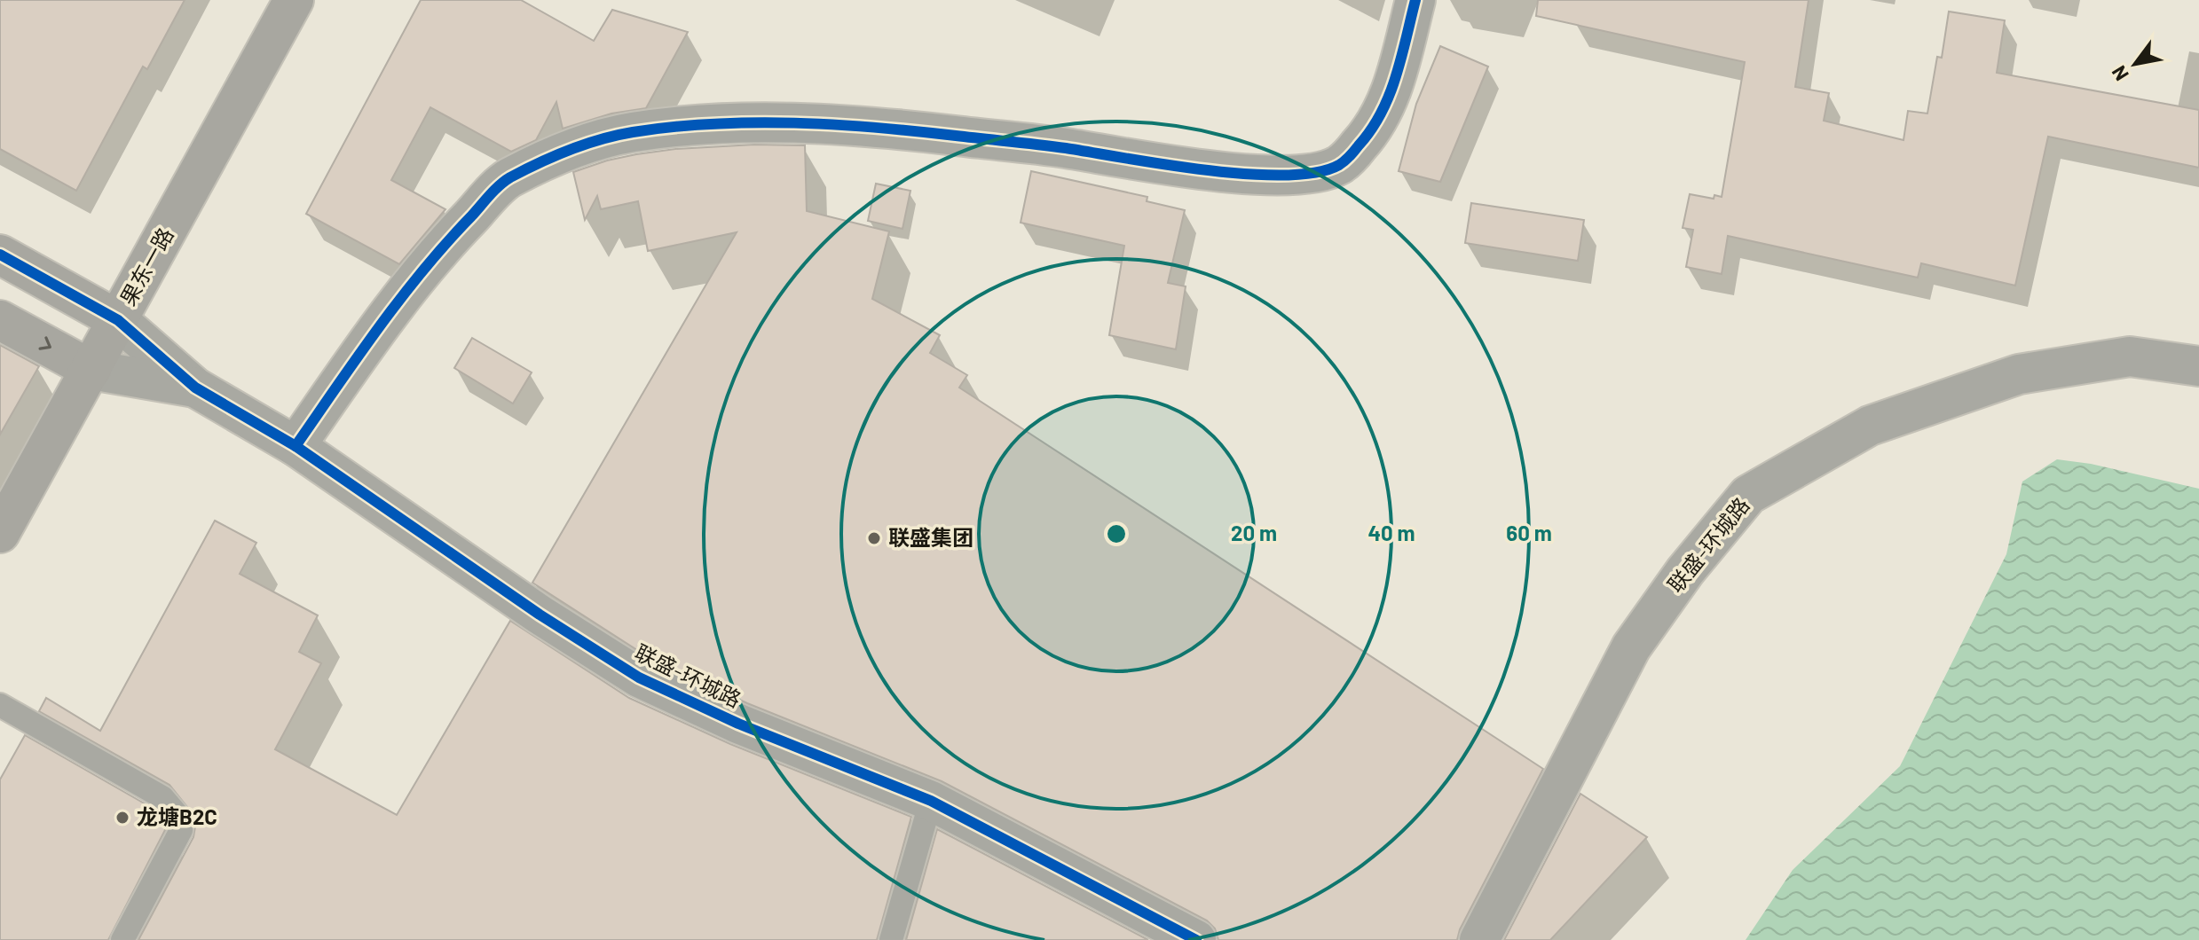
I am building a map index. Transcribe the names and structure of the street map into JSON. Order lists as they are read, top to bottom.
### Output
{
  "streets": {
    "main road": ["果东一路"],
    "street": ["联盛-环城路"]
  },
  "places": ["联盛集团", "龙塘B2C"],
  "north": "bottom left",
  "rings": ["20 m", "40 m", "60 m"]
}
